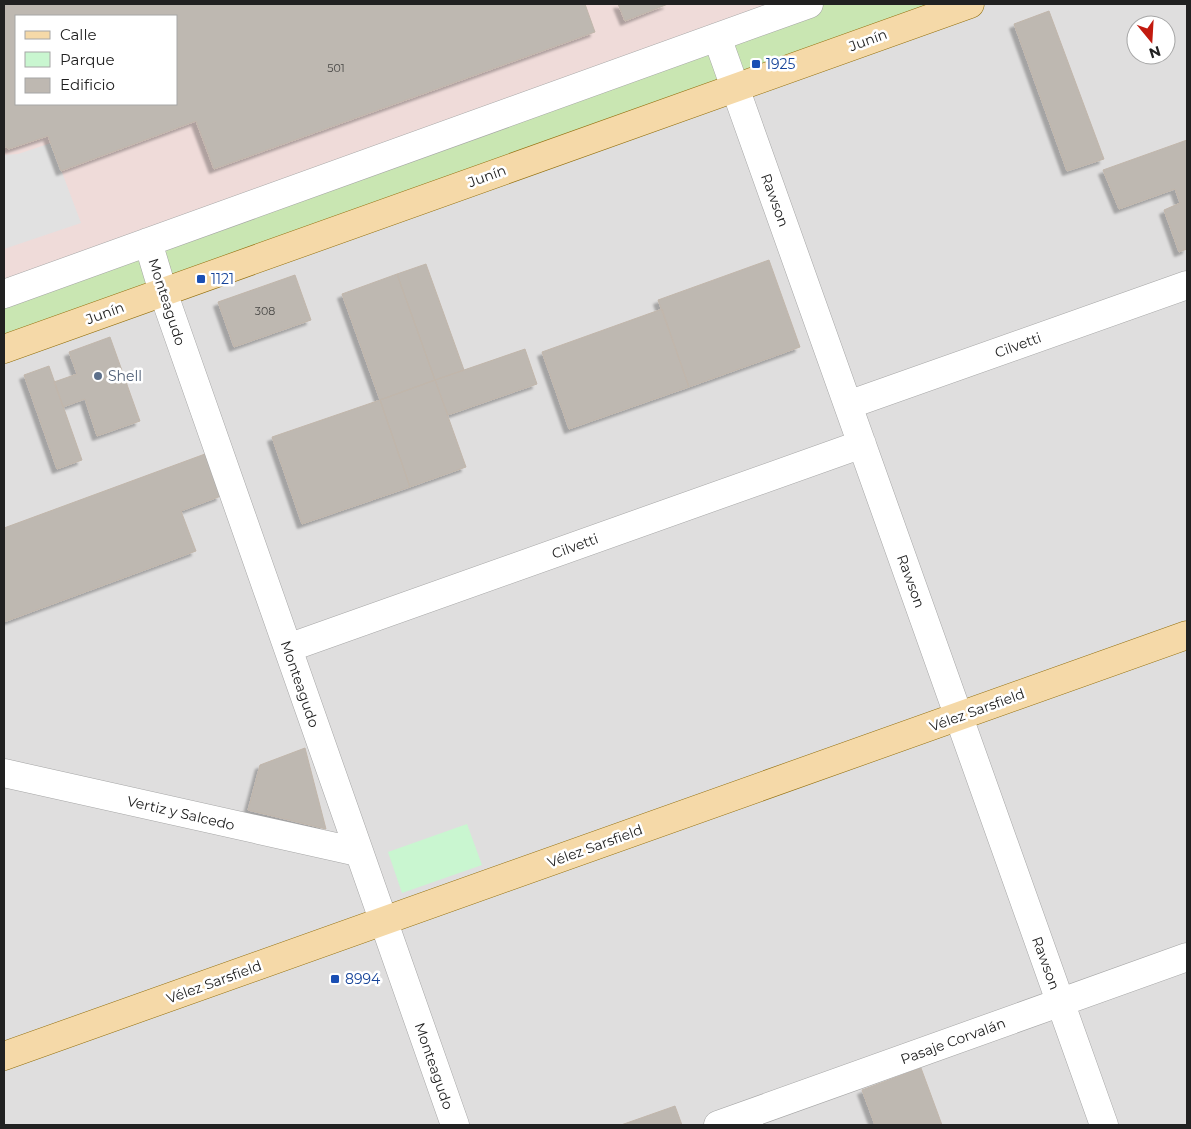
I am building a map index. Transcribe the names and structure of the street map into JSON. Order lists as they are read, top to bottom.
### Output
{
  "streets": {
    "main road": ["Junín", "Vélez Sarsfield"],
    "street": [
      "Rawson",
      "Monteagudo",
      "Cilvetti",
      "Vertiz y Salcedo",
      "Pasaje Corvalán"
    ]
  },
  "crossings": [
    ["Junín", "Rawson"],
    ["Junín", "Monteagudo"],
    ["Rawson", "Cilvetti"],
    ["Rawson", "Vélez Sarsfield"],
    ["Rawson", "Pasaje Corvalán"],
    ["Monteagudo", "Cilvetti"],
    ["Monteagudo", "Vélez Sarsfield"],
    ["Monteagudo", "Vertiz y Salcedo"]
  ],
  "places": {
    "transit": ["1925", "1121", "8994"],
    "other": ["Shell"]
  },
  "house_numbers": ["501", "308"],
  "legend": ["Calle", "Parque", "Edificio"],
  "north": "bottom"
}
